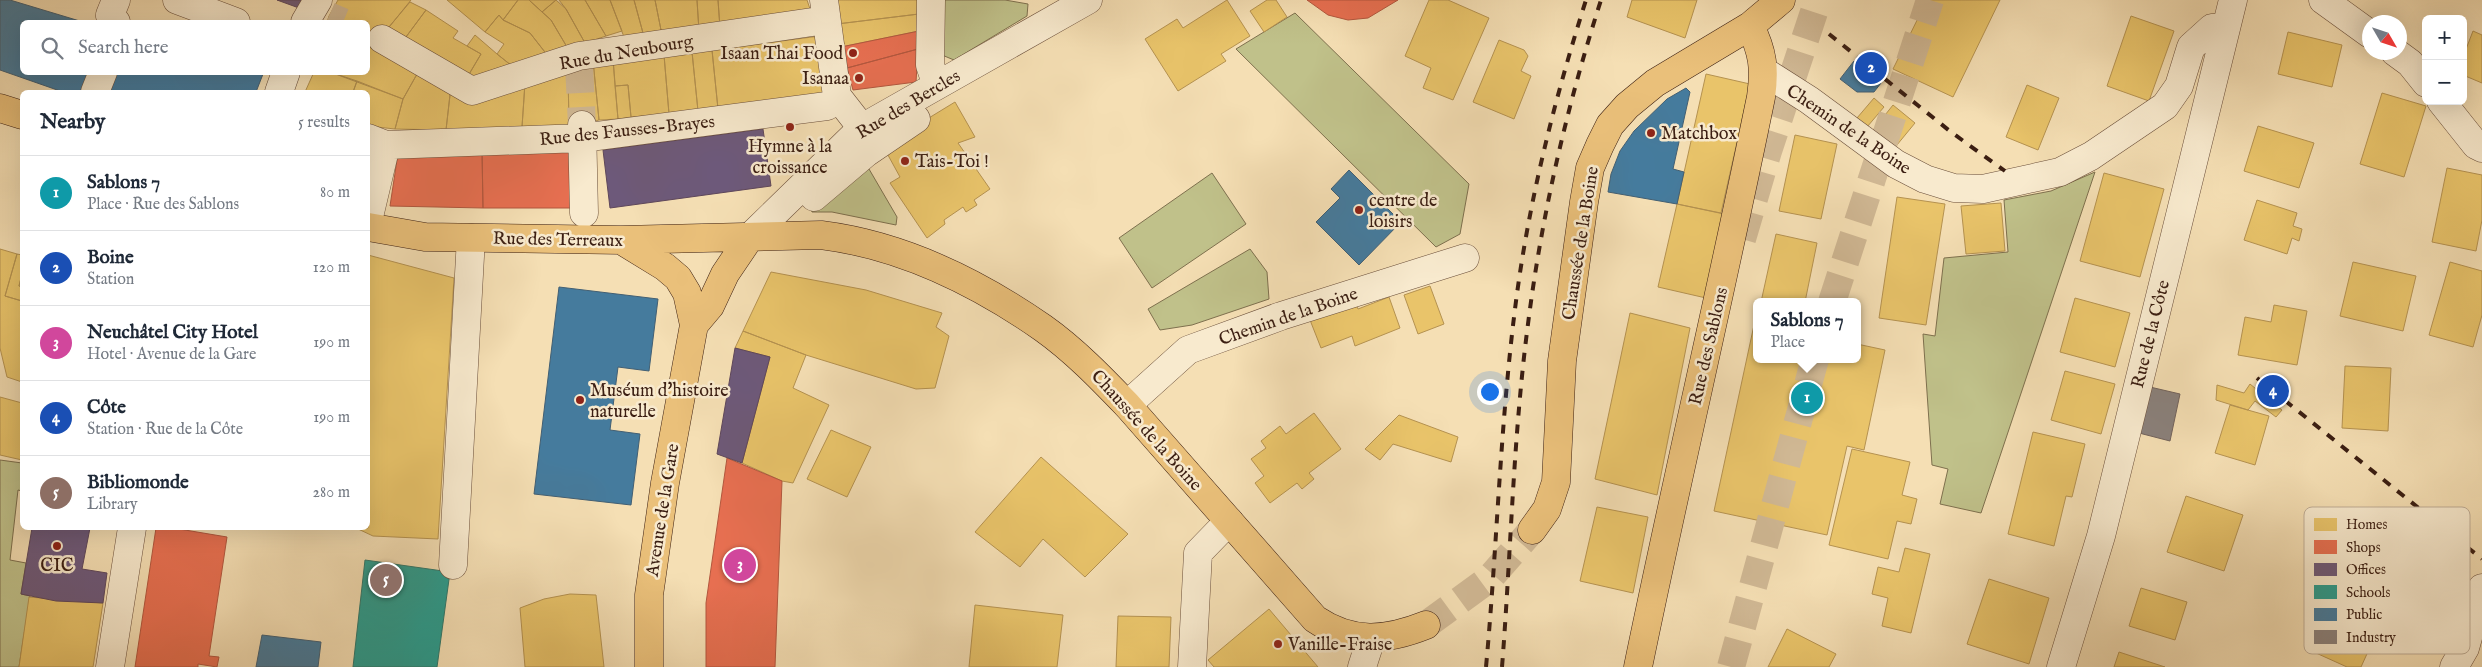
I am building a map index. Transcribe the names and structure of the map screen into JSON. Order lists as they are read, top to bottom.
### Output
{
  "streets": {
    "main road": [
      "Rue des Terreaux",
      "Chaussée de la Boine",
      "Rue des Sablons",
      "Avenue de la Gare"
    ],
    "street": [
      "Rue du Neubourg",
      "Rue des Bercles",
      "Chemin de la Boine",
      "Rue des Fausses-Brayes",
      "Rue de la Côte"
    ]
  },
  "crossings": [
    ["Rue des Bercles", "Rue des Terreaux"],
    ["Rue des Bercles", "Chaussée de la Boine"],
    ["Rue des Bercles", "Avenue de la Gare"],
    ["Chemin de la Boine", "Chaussée de la Boine"],
    ["Chemin de la Boine", "Rue de la Côte"],
    ["Chemin de la Boine", "Rue des Sablons"],
    ["Rue des Terreaux", "Chaussée de la Boine"],
    ["Rue des Terreaux", "Avenue de la Gare"],
    ["Chaussée de la Boine", "Rue des Sablons"],
    ["Chaussée de la Boine", "Avenue de la Gare"]
  ],
  "places": [
    "Isaan Thai Food",
    "Isanaa",
    "Hymne à la croissance",
    "Matchbox",
    "Tais-Toi !",
    "centre de loisirs",
    "Muséum d'histoire naturelle",
    "CIC",
    "Vanille-Fraise"
  ],
  "legend": [
    "Homes",
    "Shops",
    "Offices",
    "Schools",
    "Public",
    "Industry"
  ],
  "north": "bottom right",
  "page": {
    "map_buttons": ["+", "−"],
    "search": "Search here",
    "pins": [
      "2",
      "4",
      "1",
      "3",
      "5"
    ],
    "heading": ["Nearby", "5 results"],
    "list": [
      {
        "mark": "1",
        "name": "Sablons 7",
        "note": "Place · Rue des Sablons",
        "value": "80 m"
      },
      {
        "mark": "2",
        "name": "Boine",
        "note": "Station",
        "value": "120 m"
      },
      {
        "mark": "3",
        "name": "Neuchâtel City Hotel",
        "note": "Hotel · Avenue de la Gare",
        "value": "190 m"
      },
      {
        "mark": "4",
        "name": "Côte",
        "note": "Station · Rue de la Côte",
        "value": "190 m"
      },
      {
        "mark": "5",
        "name": "Bibliomonde",
        "note": "Library",
        "value": "280 m"
      }
    ],
    "popup": ["Sablons 7", "Place"]
  }
}
